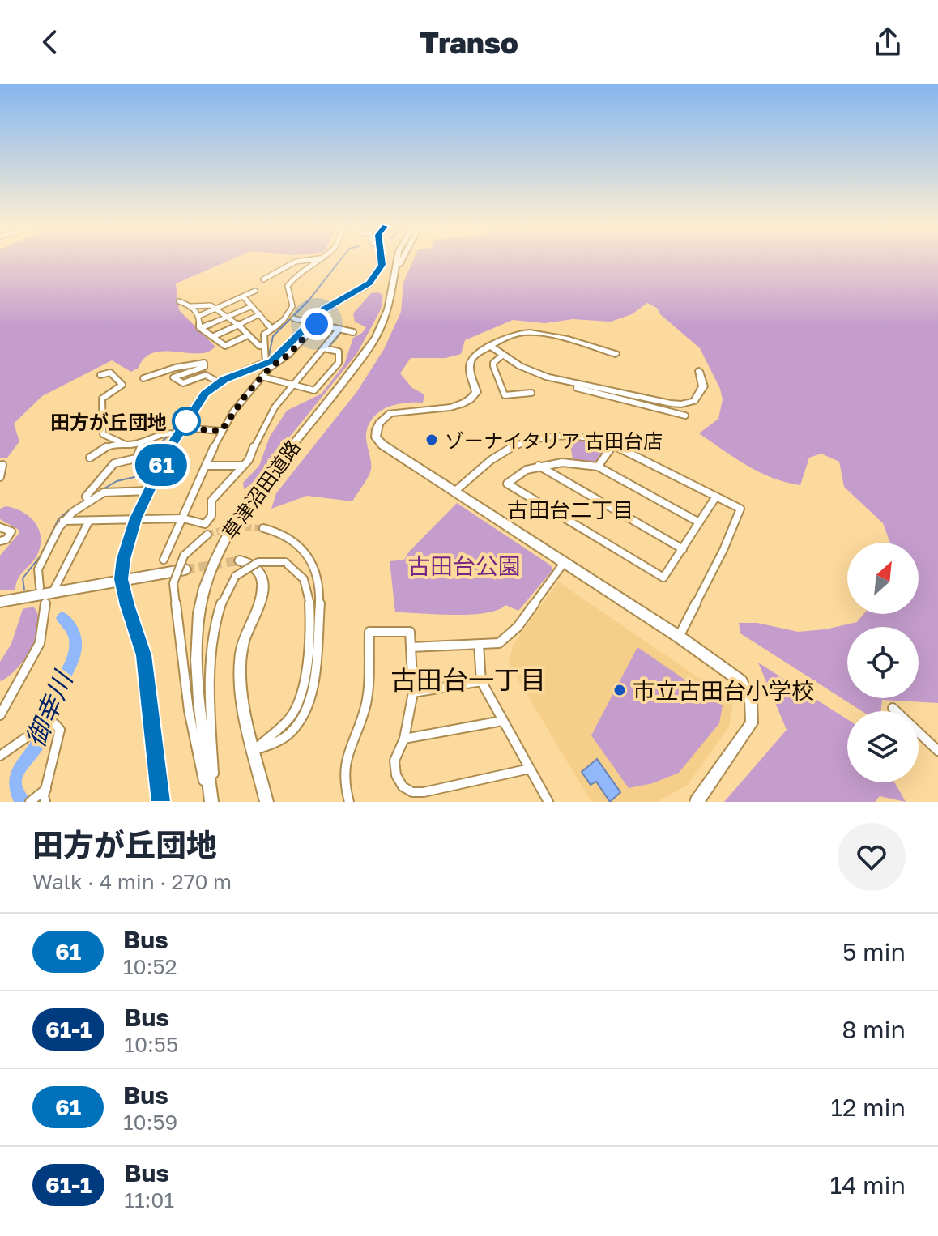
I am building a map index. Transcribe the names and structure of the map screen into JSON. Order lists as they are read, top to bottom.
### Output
{
  "streets": {
    "street": ["草津沼田道路"]
  },
  "districts": ["古田台二丁目", "古田台一丁目"],
  "water": ["御幸川"],
  "parks": ["古田台公園"],
  "places": ["田方が丘団地", "ゾーナイタリア 古田台店", "市立古田台小学校"],
  "lines": ["bus line 61"],
  "north": "top right",
  "page": {
    "header": "Transo",
    "on_map": "61",
    "heading": ["田方が丘団地", "Walk · 4 min · 270 m"],
    "list": [
      {
        "mark": "61",
        "name": "Bus",
        "note": "10:52",
        "value": "5 min"
      },
      {
        "mark": "61-1",
        "name": "Bus",
        "note": "10:55",
        "value": "8 min"
      },
      {
        "mark": "61",
        "name": "Bus",
        "note": "10:59",
        "value": "12 min"
      },
      {
        "mark": "61-1",
        "name": "Bus",
        "note": "11:01",
        "value": "14 min"
      }
    ]
  }
}
